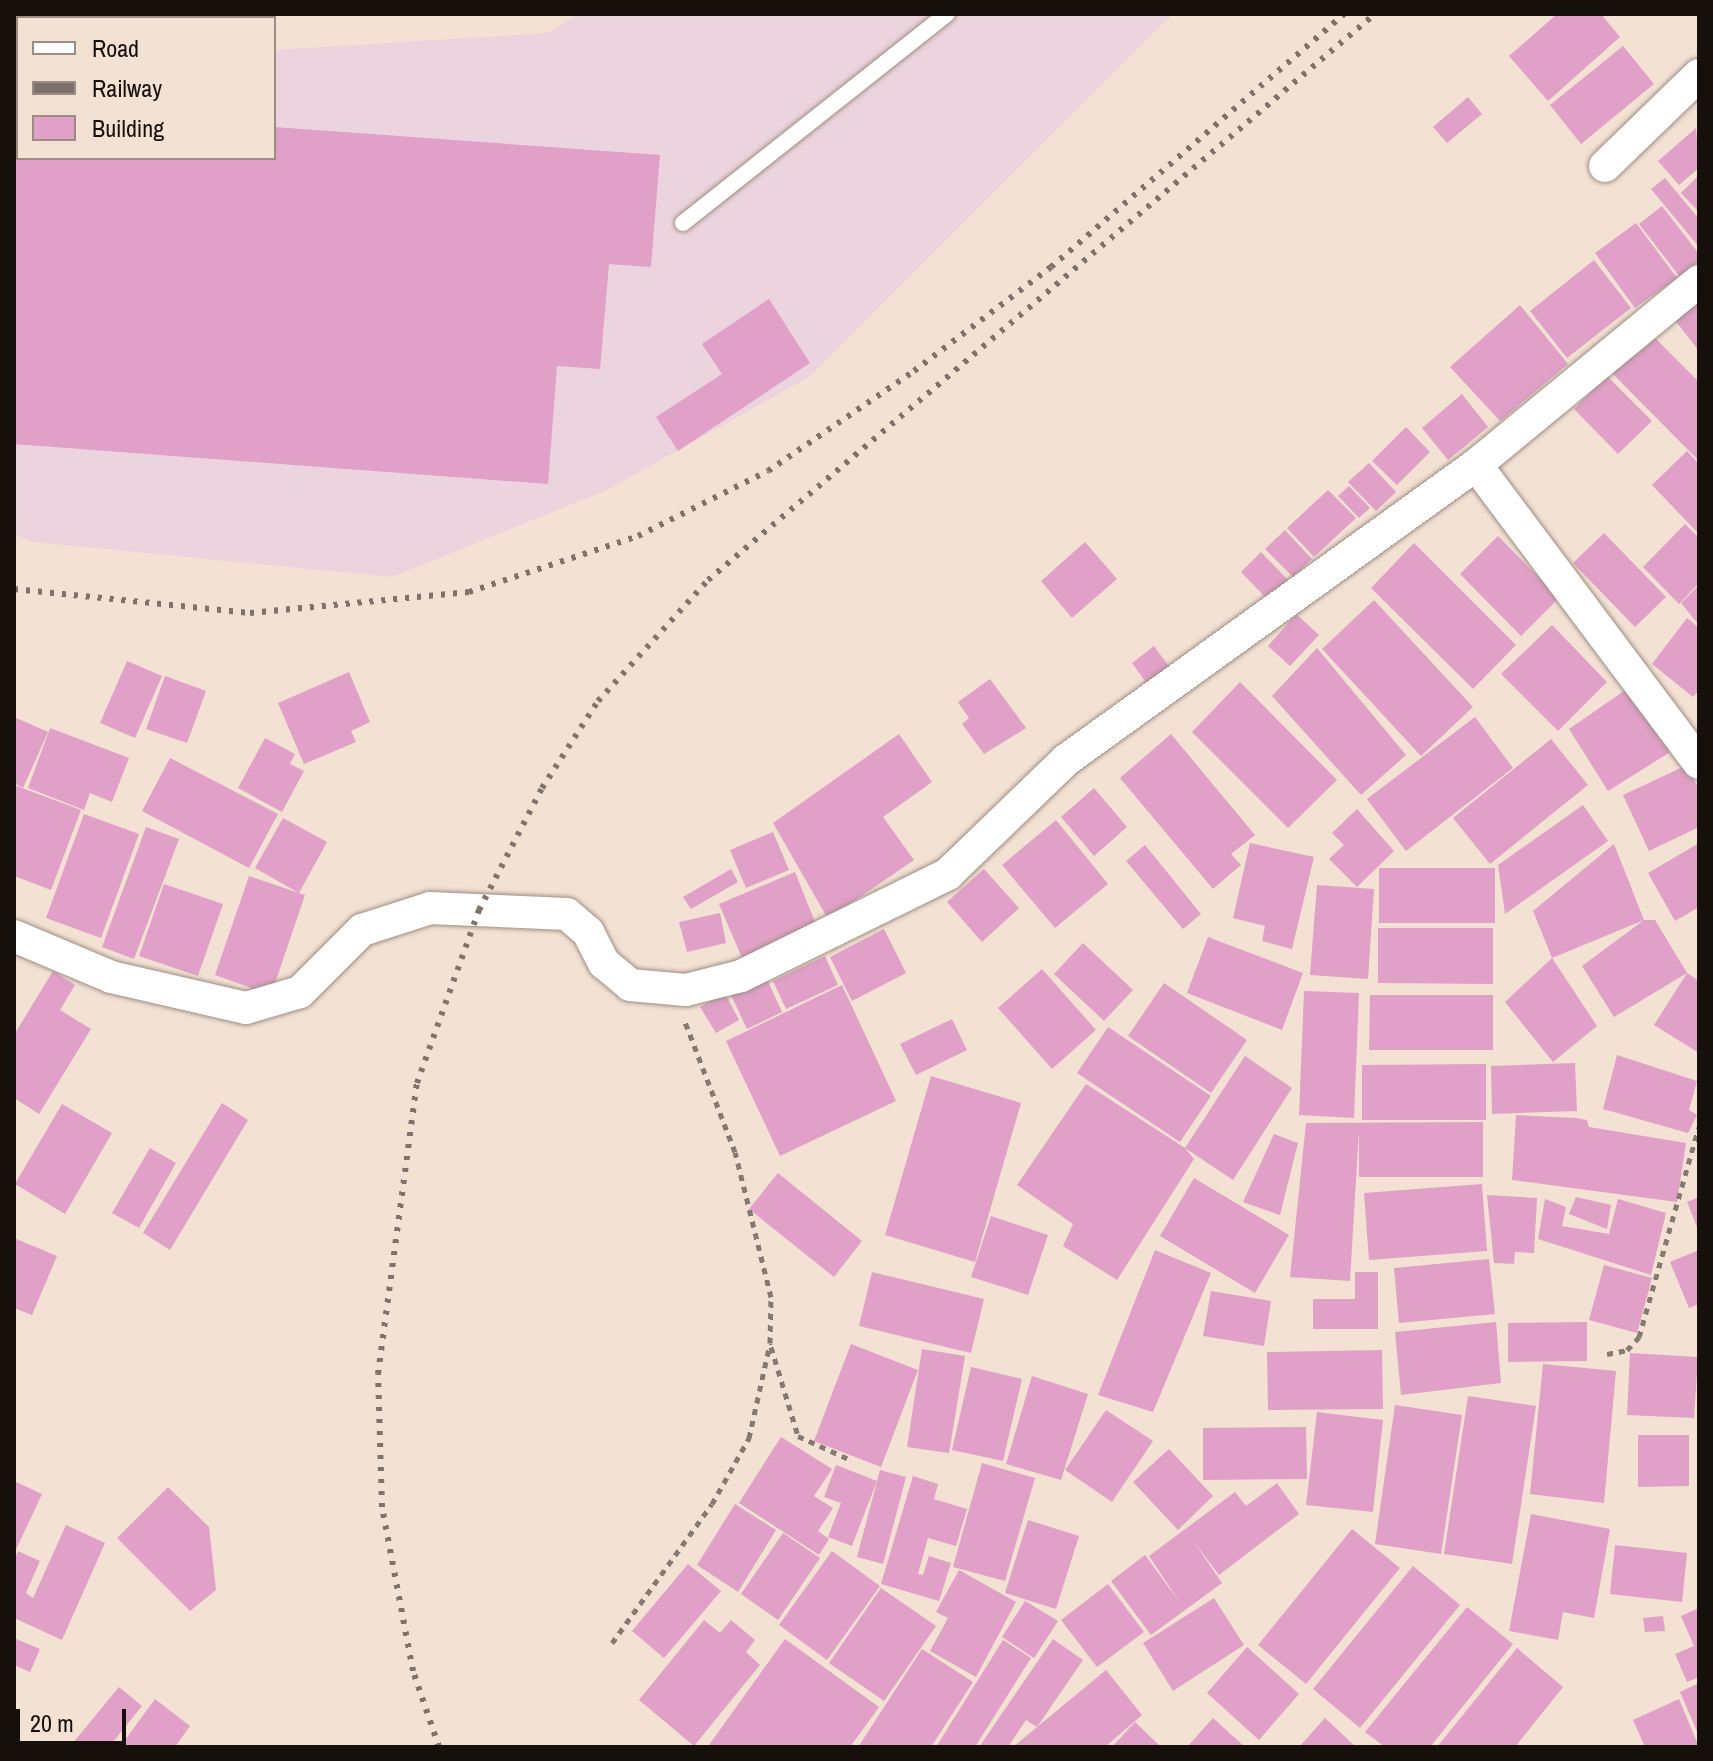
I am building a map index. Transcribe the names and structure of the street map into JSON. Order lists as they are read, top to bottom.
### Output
{
  "legend": ["Road", "Railway", "Building"],
  "scale_bar": "20 m"
}
